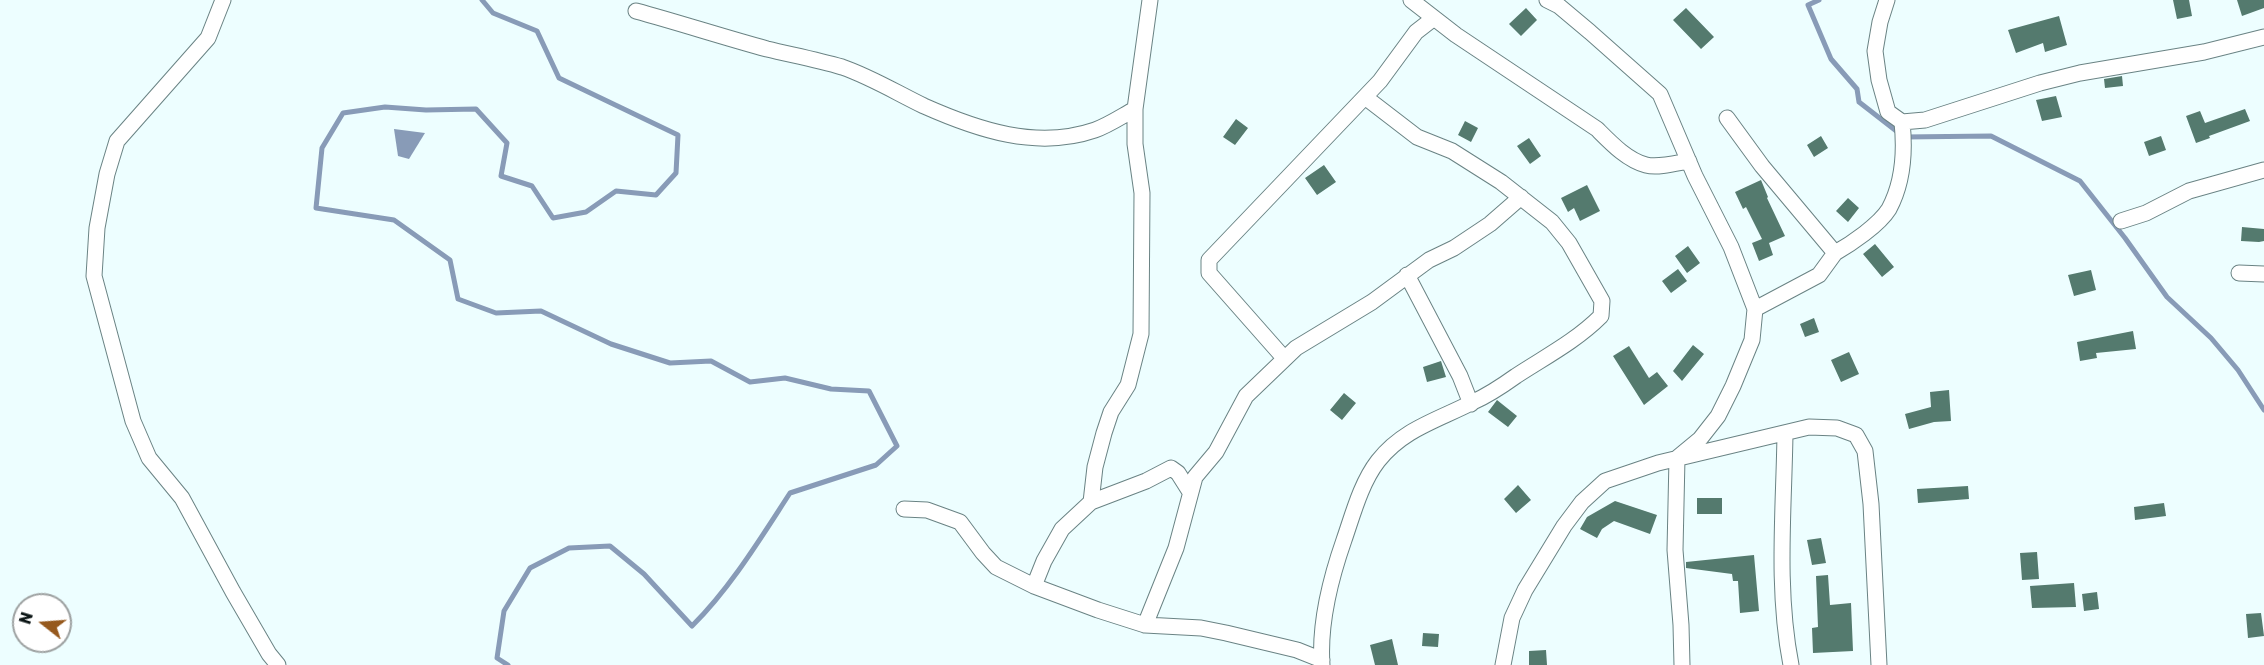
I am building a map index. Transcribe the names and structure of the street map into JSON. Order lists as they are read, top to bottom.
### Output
{
  "north": "left"
}
